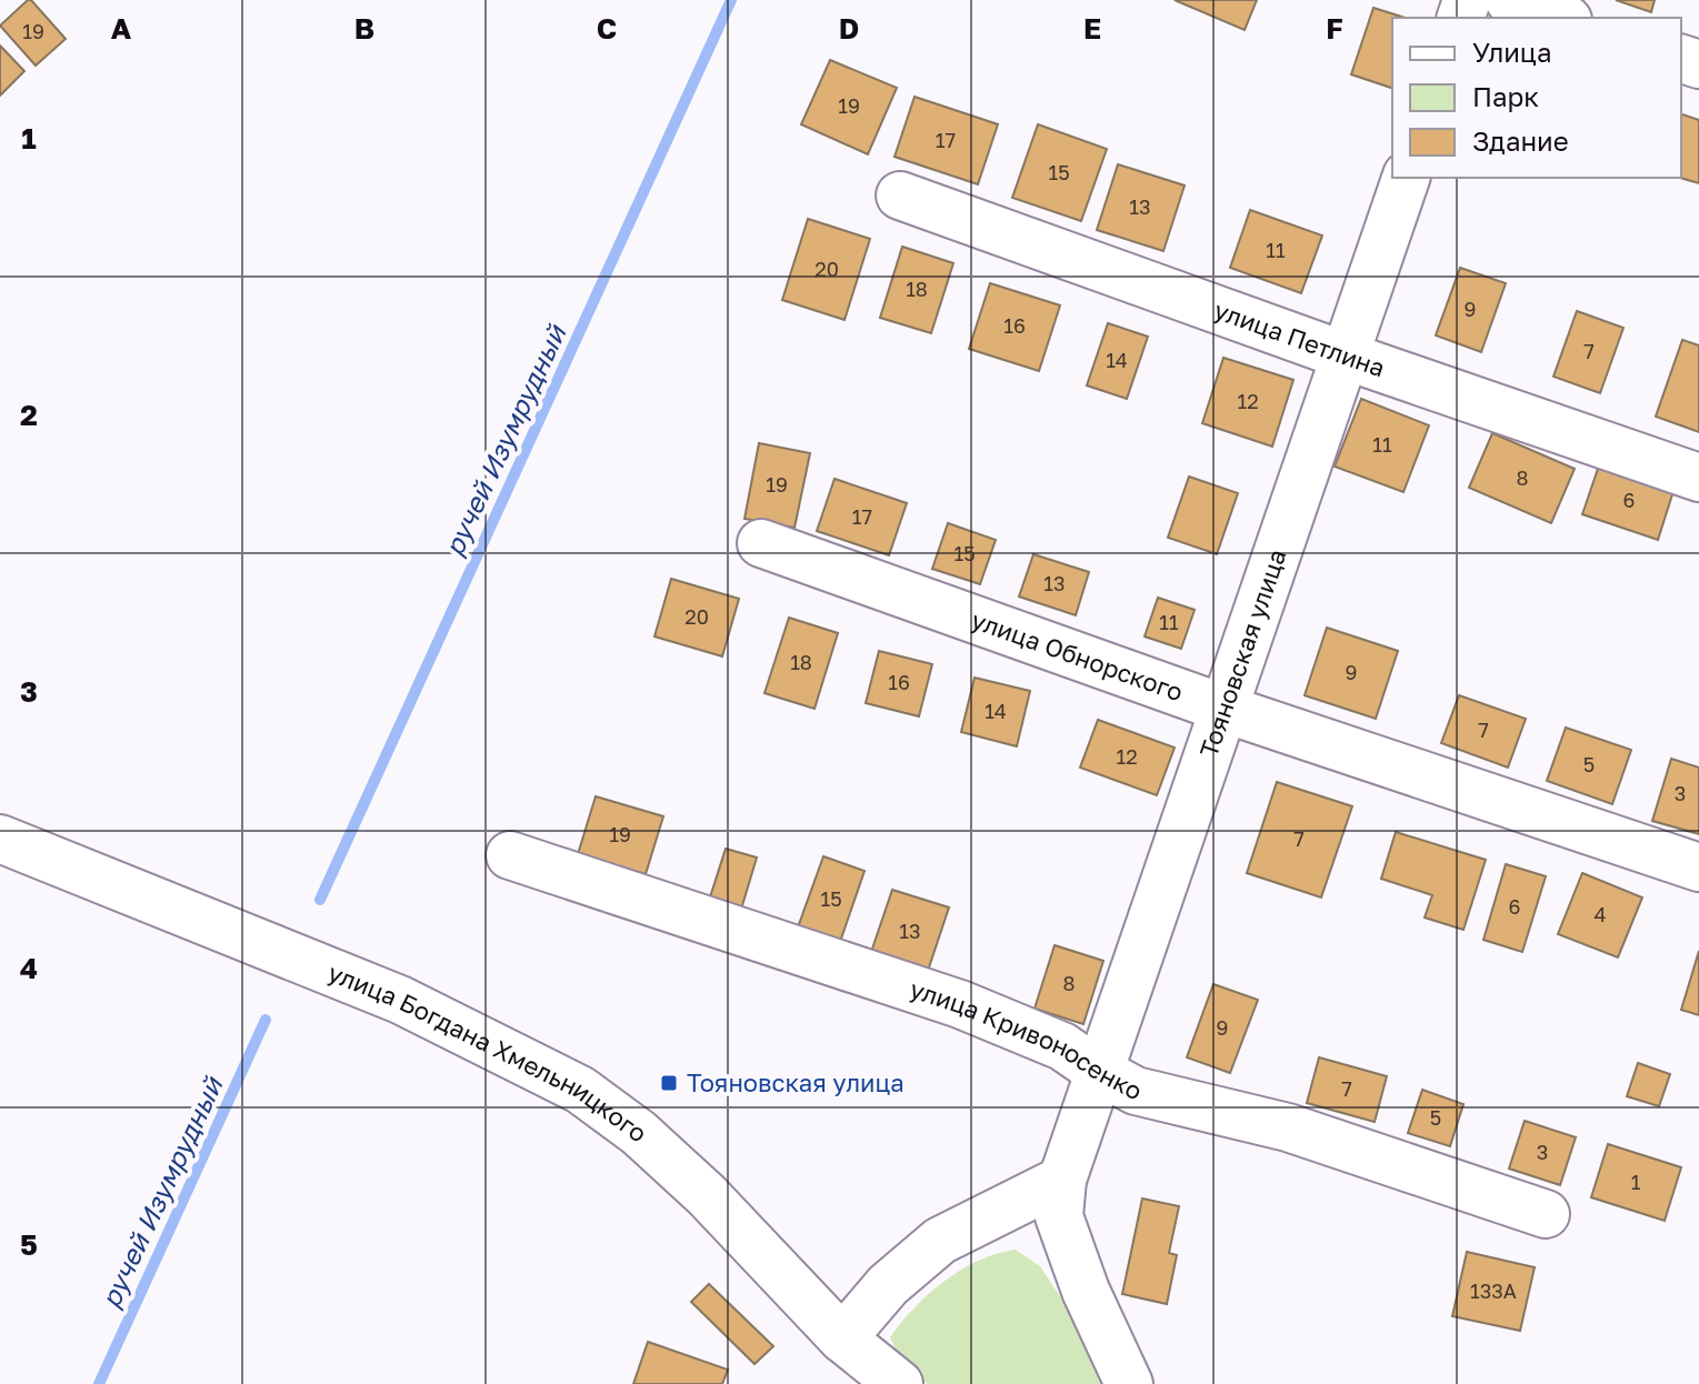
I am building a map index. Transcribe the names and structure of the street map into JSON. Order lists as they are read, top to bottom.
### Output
{
  "streets": {
    "street": [
      "улица Петлина",
      "Тояновская улица",
      "улица Обнорского",
      "улица Кривоносенко",
      "улица Богдана Хмельницкого"
    ]
  },
  "crossings": [
    ["улица Петлина", "Тояновская улица"],
    ["Тояновская улица", "улица Обнорского"],
    ["Тояновская улица", "улица Кривоносенко"]
  ],
  "water": ["ручей Изумрудный"],
  "places": {
    "transit": ["Тояновская улица"]
  },
  "house_numbers": [
    "19",
    "19",
    "17",
    "15",
    "13",
    "11",
    "20",
    "18",
    "9",
    "16",
    "7",
    "14",
    "12",
    "11",
    "8",
    "19",
    "6",
    "17",
    "15",
    "13",
    "20",
    "11",
    "18",
    "9",
    "16",
    "14",
    "7",
    "12",
    "5",
    "3",
    "19",
    "7",
    "15",
    "6",
    "4",
    "13",
    "8",
    "9",
    "7",
    "5",
    "3",
    "1",
    "133А"
  ],
  "legend": ["Улица", "Парк", "Здание"],
  "grid": {
    "columns": [
      "A",
      "B",
      "C",
      "D",
      "E",
      "F"
    ],
    "rows": [
      "1",
      "2",
      "3",
      "4",
      "5"
    ]
  }
}
